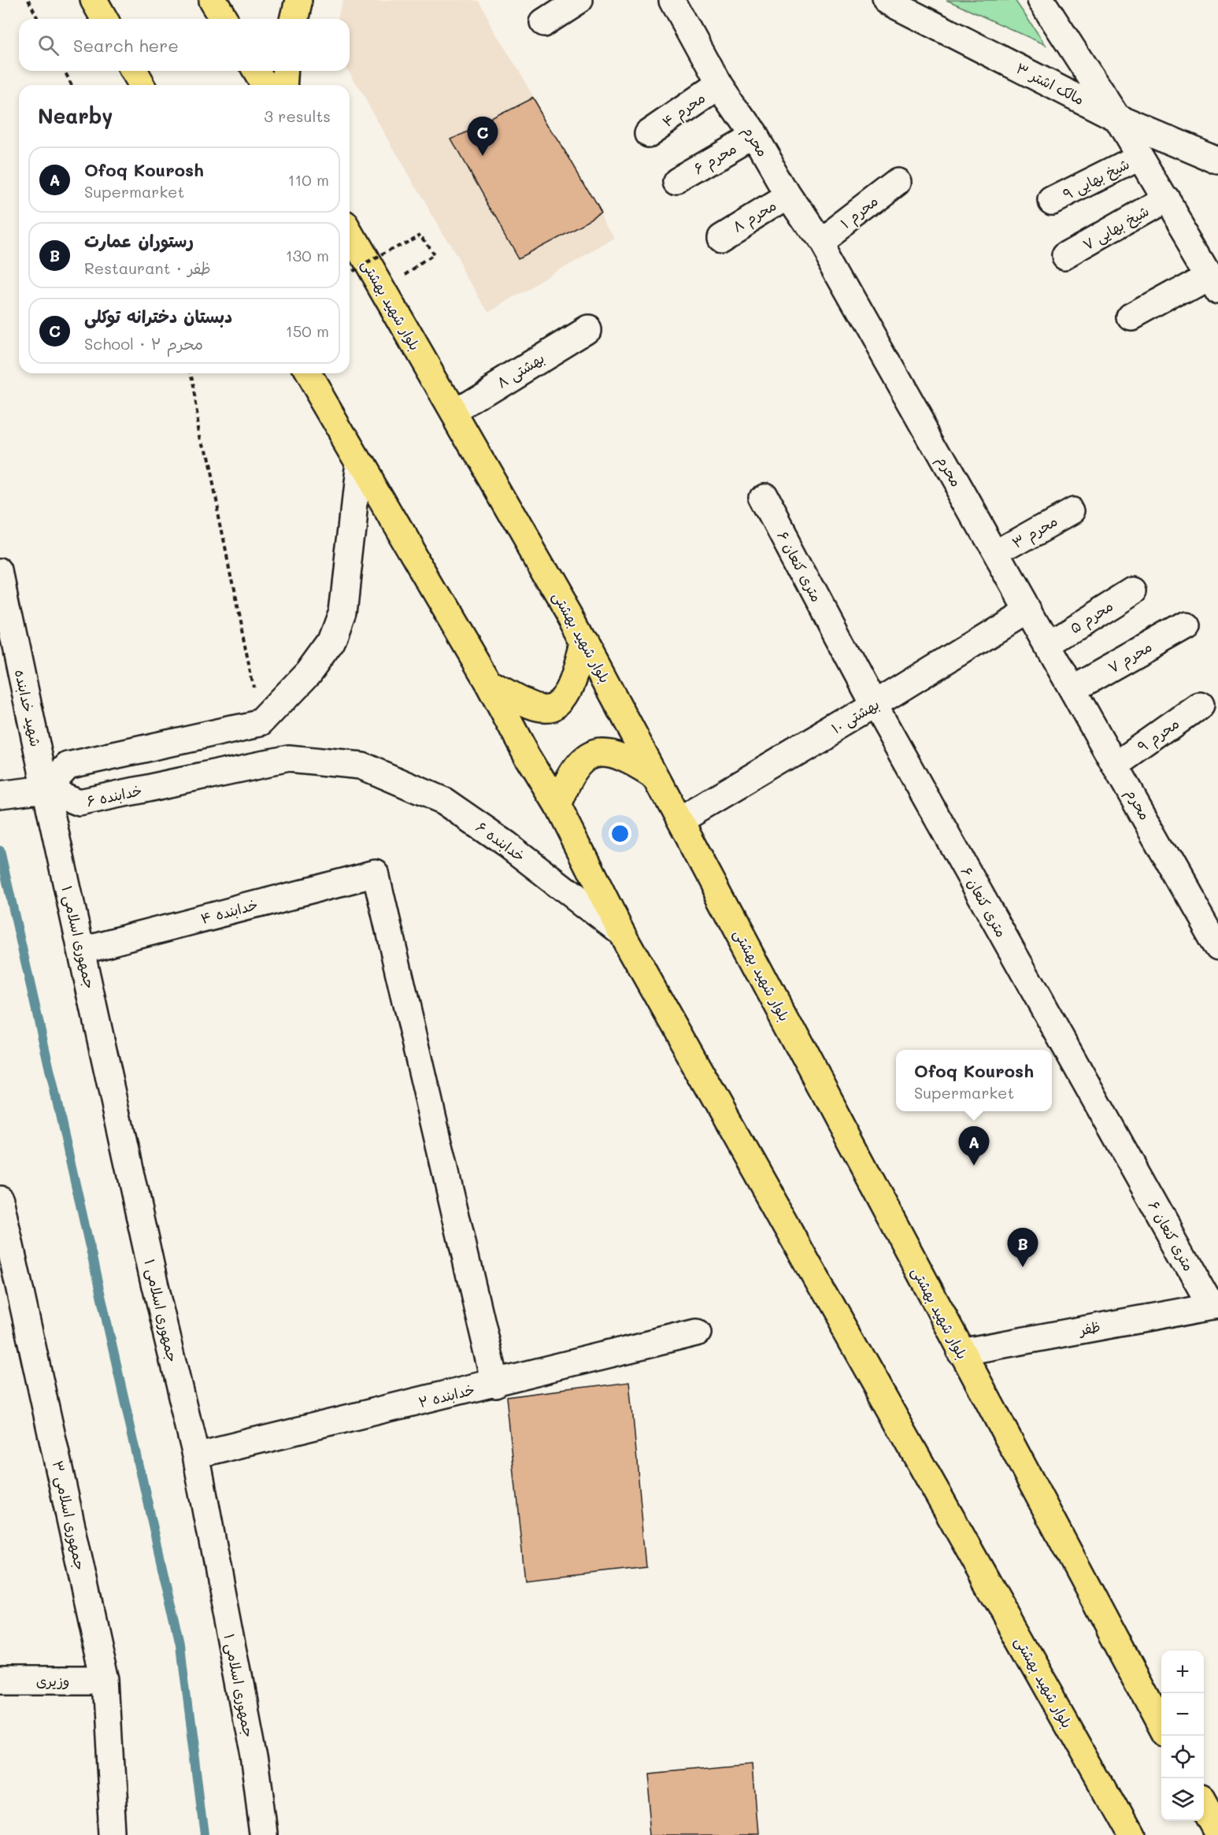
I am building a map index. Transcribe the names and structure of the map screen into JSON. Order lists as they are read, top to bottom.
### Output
{
  "streets": {
    "main road": ["بلوار شهید بهشتی"],
    "street": [
      "مالک اشتر ۳",
      "محرم ۴",
      "محرم",
      "محرم ۶",
      "شیخ بهایی ۹",
      "محرم ۱",
      "محرم ۸",
      "شیخ بهایی ۷",
      "بهشتی ۸",
      "محرم ۳",
      "۶ متری کنعان",
      "محرم ۵",
      "محرم ۷",
      "شهید خدابنده",
      "بهشتی ۱۰",
      "محرم ۹",
      "خدابنده ۶",
      "خدابنده ۴",
      "جمهوری اسلامی ۱",
      "ظفر",
      "خدابنده ۲",
      "جمهوری اسلامی ۳",
      "وزیری"
    ]
  },
  "crossings": [
    ["محرم ۴", "محرم"],
    ["محرم", "محرم ۶"],
    ["محرم", "محرم ۱"],
    ["محرم", "محرم ۸"],
    ["محرم", "محرم ۳"],
    ["محرم", "محرم ۵"],
    ["محرم", "محرم ۷"],
    ["محرم", "بهشتی ۱۰"],
    ["محرم", "محرم ۹"],
    ["بلوار شهید بهشتی", "بهشتی ۸"],
    ["بلوار شهید بهشتی", "بهشتی ۱۰"],
    ["بلوار شهید بهشتی", "خدابنده ۶"],
    ["بلوار شهید بهشتی", "ظفر"],
    ["۶ متری کنعان", "بهشتی ۱۰"],
    ["۶ متری کنعان", "ظفر"],
    ["شهید خدابنده", "خدابنده ۶"],
    ["شهید خدابنده", "جمهوری اسلامی ۱"],
    ["خدابنده ۶", "جمهوری اسلامی ۱"],
    ["خدابنده ۴", "جمهوری اسلامی ۱"],
    ["خدابنده ۴", "خدابنده ۲"],
    ["جمهوری اسلامی ۱", "خدابنده ۲"],
    ["جمهوری اسلامی ۳", "وزیری"]
  ],
  "page": {
    "search": "Search here",
    "heading": ["Nearby", "3 results"],
    "pins": ["C", "A", "B"],
    "list": [
      {
        "mark": "A",
        "name": "Ofoq Kourosh",
        "note": "Supermarket",
        "value": "110 m"
      },
      {
        "mark": "B",
        "name": "رستوران عمارت",
        "note": "Restaurant · ظفر",
        "value": "130 m"
      },
      {
        "mark": "C",
        "name": "دبستان دخترانه توکلی",
        "note": "School · محرم ۲",
        "value": "150 m"
      }
    ],
    "popup": ["Ofoq Kourosh", "Supermarket"],
    "map_buttons": ["+", "−"]
  }
}
